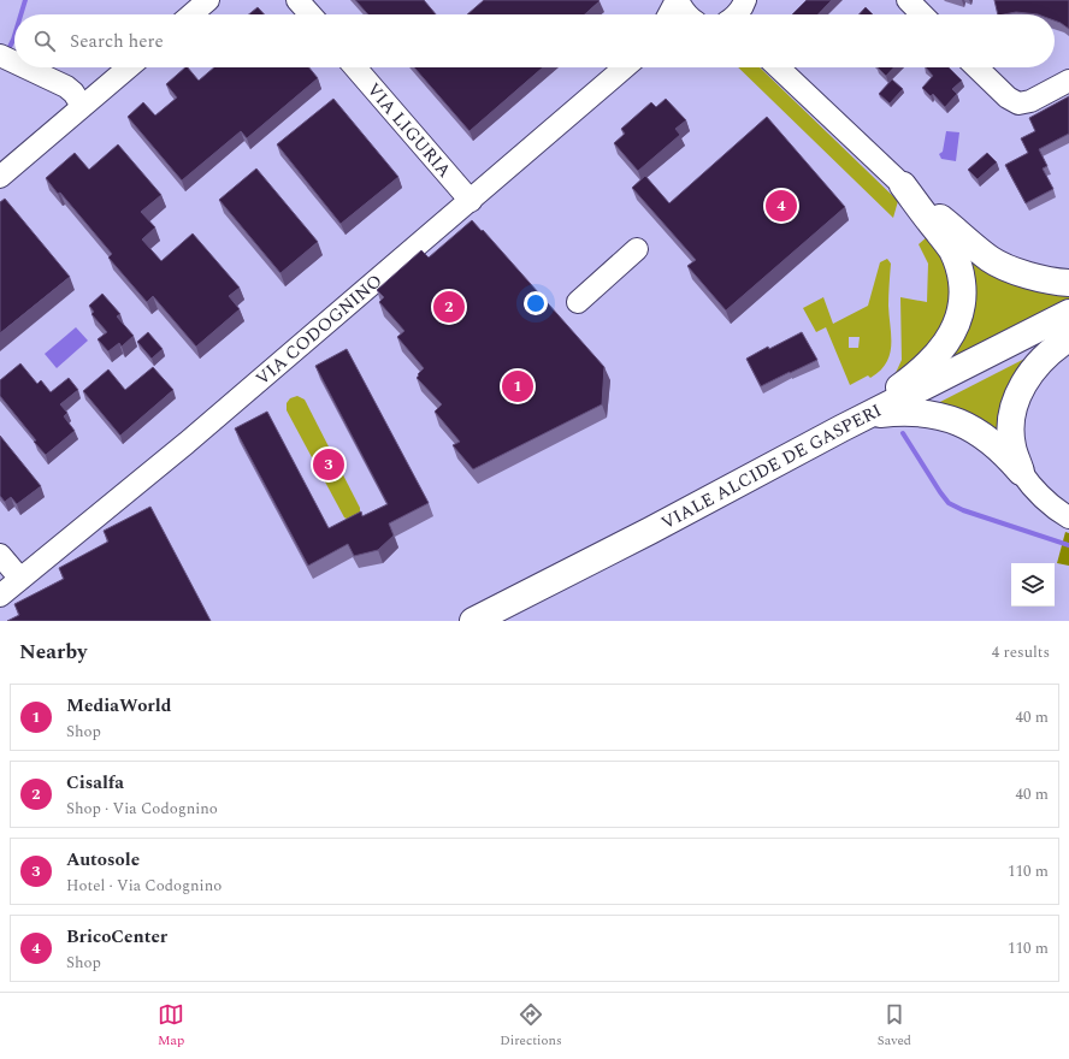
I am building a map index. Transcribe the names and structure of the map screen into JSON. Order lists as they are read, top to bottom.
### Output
{
  "streets": {
    "main road": ["VIALE ALCIDE DE GASPERI"],
    "street": ["VIA LIGURIA", "VIA CODOGNINO"]
  },
  "crossings": [
    ["VIA LIGURIA", "VIA CODOGNINO"]
  ],
  "page": {
    "search": "Search here",
    "pins": [
      "4",
      "2",
      "1",
      "3"
    ],
    "heading": ["Nearby", "4 results"],
    "list": [
      {
        "mark": "1",
        "name": "MediaWorld",
        "note": "Shop",
        "value": "40 m"
      },
      {
        "mark": "2",
        "name": "Cisalfa",
        "note": "Shop · Via Codognino",
        "value": "40 m"
      },
      {
        "mark": "3",
        "name": "Autosole",
        "note": "Hotel · Via Codognino",
        "value": "110 m"
      },
      {
        "mark": "4",
        "name": "BricoCenter",
        "note": "Shop",
        "value": "110 m"
      }
    ],
    "nav": ["Map", "Directions", "Saved"]
  }
}
